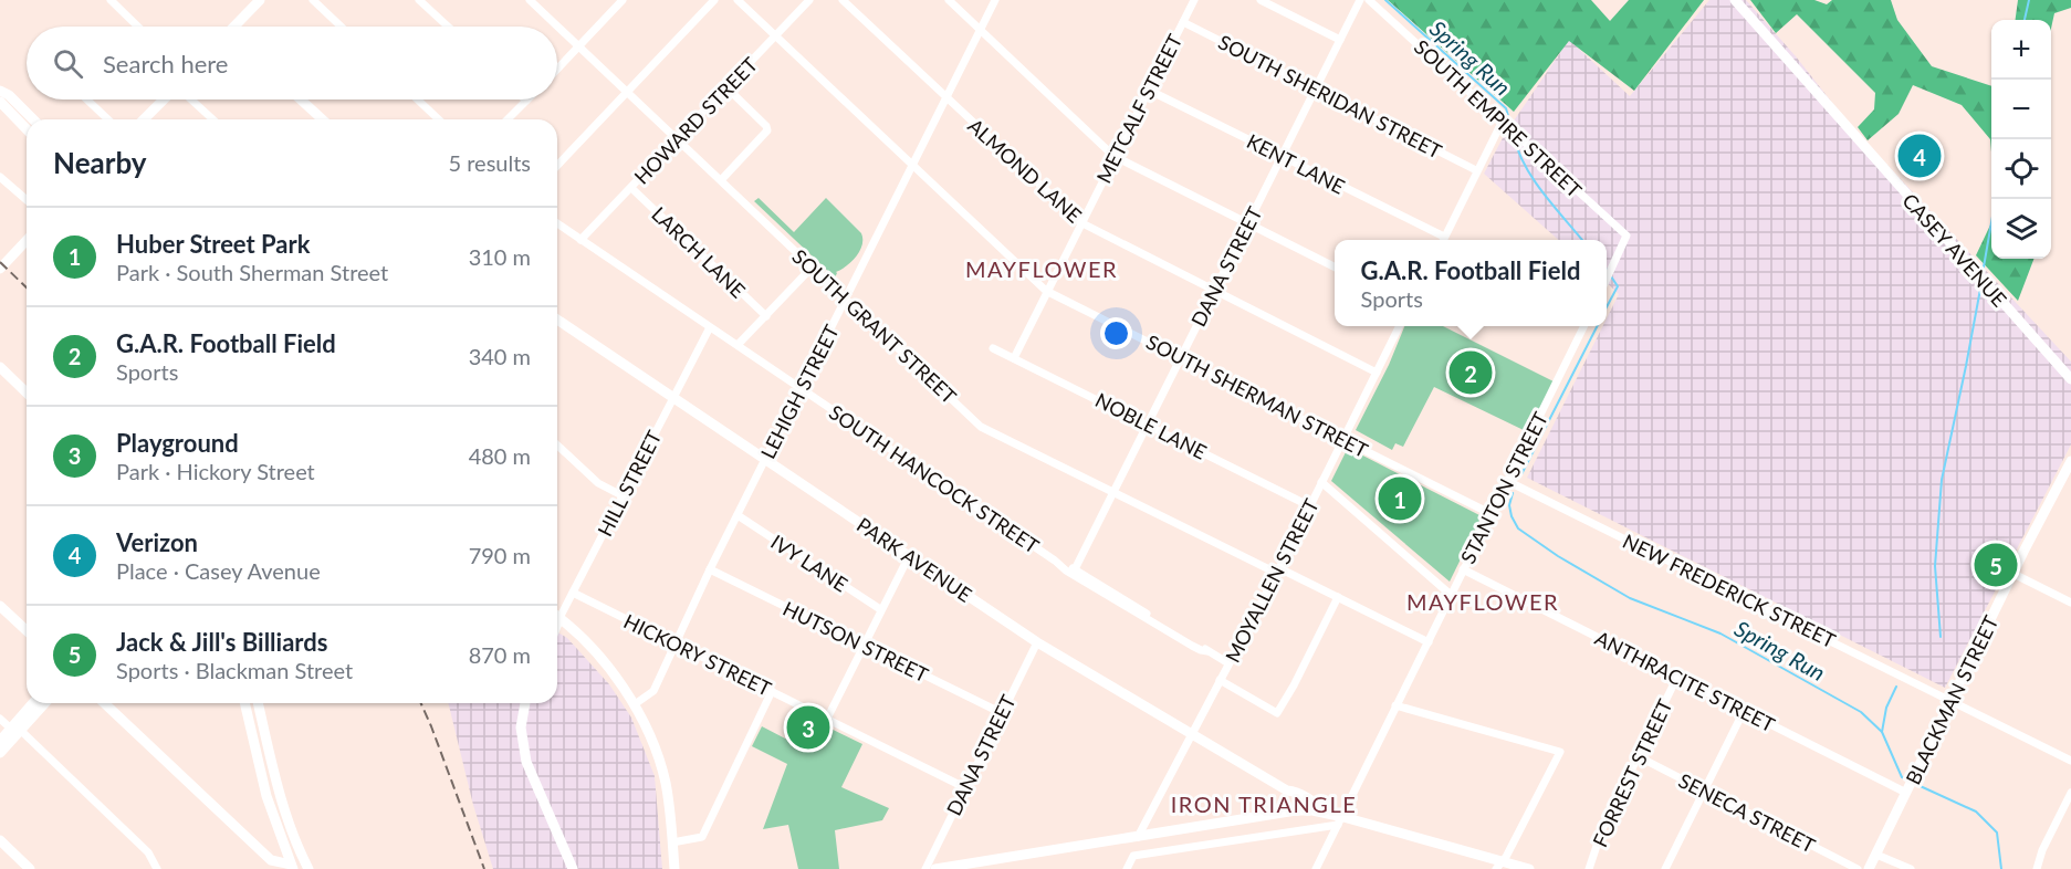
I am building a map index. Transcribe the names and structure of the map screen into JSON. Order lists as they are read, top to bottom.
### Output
{
  "streets": {
    "main road": ["CASEY AVENUE", "PARK AVENUE", "BLACKMAN STREET"],
    "street": [
      "SOUTH SHERIDAN STREET",
      "METCALF STREET",
      "SOUTH EMPIRE STREET",
      "HOWARD STREET",
      "KENT LANE",
      "ALMOND LANE",
      "LARCH LANE",
      "DANA STREET",
      "SOUTH GRANT STREET",
      "LEHIGH STREET",
      "SOUTH SHERMAN STREET",
      "NOBLE LANE",
      "SOUTH HANCOCK STREET",
      "HILL STREET",
      "STANTON STREET",
      "IVY LANE",
      "MOYALLEN STREET",
      "NEW FREDERICK STREET",
      "HUTSON STREET",
      "HICKORY STREET",
      "ANTHRACITE STREET",
      "FORREST STREET",
      "SENECA STREET"
    ]
  },
  "crossings": [
    ["SOUTH SHERIDAN STREET", "METCALF STREET"],
    ["SOUTH SHERIDAN STREET", "DANA STREET"],
    ["METCALF STREET", "KENT LANE"],
    ["METCALF STREET", "ALMOND LANE"],
    ["METCALF STREET", "SOUTH SHERMAN STREET"],
    ["METCALF STREET", "NOBLE LANE"],
    ["HOWARD STREET", "LARCH LANE"],
    ["HOWARD STREET", "SOUTH GRANT STREET"],
    ["HOWARD STREET", "SOUTH SHERMAN STREET"],
    ["HOWARD STREET", "SOUTH HANCOCK STREET"],
    ["KENT LANE", "DANA STREET"],
    ["ALMOND LANE", "DANA STREET"],
    ["ALMOND LANE", "LEHIGH STREET"],
    ["ALMOND LANE", "MOYALLEN STREET"],
    ["DANA STREET", "SOUTH GRANT STREET"],
    ["DANA STREET", "SOUTH SHERMAN STREET"],
    ["DANA STREET", "NOBLE LANE"],
    ["DANA STREET", "SOUTH HANCOCK STREET"],
    ["DANA STREET", "PARK AVENUE"],
    ["DANA STREET", "HUTSON STREET"],
    ["DANA STREET", "HICKORY STREET"],
    ["SOUTH GRANT STREET", "LEHIGH STREET"],
    ["SOUTH GRANT STREET", "STANTON STREET"],
    ["SOUTH GRANT STREET", "MOYALLEN STREET"],
    ["LEHIGH STREET", "SOUTH SHERMAN STREET"],
    ["LEHIGH STREET", "SOUTH HANCOCK STREET"],
    ["LEHIGH STREET", "PARK AVENUE"],
    ["LEHIGH STREET", "IVY LANE"],
    ["LEHIGH STREET", "HUTSON STREET"],
    ["LEHIGH STREET", "HICKORY STREET"],
    ["SOUTH SHERMAN STREET", "STANTON STREET"],
    ["SOUTH SHERMAN STREET", "MOYALLEN STREET"],
    ["NOBLE LANE", "MOYALLEN STREET"],
    ["SOUTH HANCOCK STREET", "HILL STREET"],
    ["SOUTH HANCOCK STREET", "MOYALLEN STREET"],
    ["HILL STREET", "PARK AVENUE"],
    ["HILL STREET", "HICKORY STREET"],
    ["STANTON STREET", "NEW FREDERICK STREET"],
    ["STANTON STREET", "ANTHRACITE STREET"],
    ["PARK AVENUE", "MOYALLEN STREET"],
    ["NEW FREDERICK STREET", "BLACKMAN STREET"],
    ["ANTHRACITE STREET", "BLACKMAN STREET"],
    ["ANTHRACITE STREET", "FORREST STREET"],
    ["FORREST STREET", "SENECA STREET"]
  ],
  "districts": ["MAYFLOWER", "MAYFLOWER", "IRON TRIANGLE"],
  "water": ["Spring Run"],
  "page": {
    "map_buttons": ["+", "−"],
    "search": "Search here",
    "heading": ["Nearby", "5 results"],
    "pins": [
      "4",
      "2",
      "1",
      "5",
      "3"
    ],
    "list": [
      {
        "mark": "1",
        "name": "Huber Street Park",
        "note": "Park · South Sherman Street",
        "value": "310 m"
      },
      {
        "mark": "2",
        "name": "G.A.R. Football Field",
        "note": "Sports",
        "value": "340 m"
      },
      {
        "mark": "3",
        "name": "Playground",
        "note": "Park · Hickory Street",
        "value": "480 m"
      },
      {
        "mark": "4",
        "name": "Verizon",
        "note": "Place · Casey Avenue",
        "value": "790 m"
      },
      {
        "mark": "5",
        "name": "Jack & Jill's Billiards",
        "note": "Sports · Blackman Street",
        "value": "870 m"
      }
    ],
    "popup": ["G.A.R. Football Field", "Sports"]
  }
}
